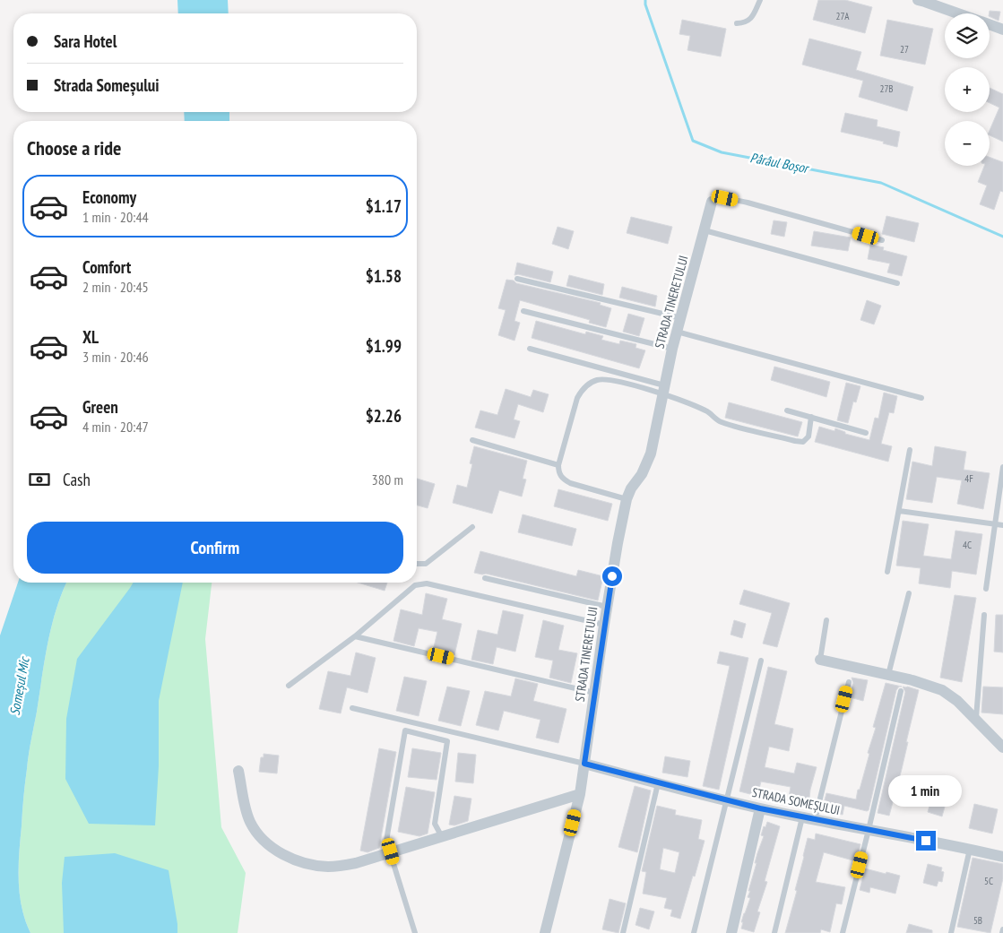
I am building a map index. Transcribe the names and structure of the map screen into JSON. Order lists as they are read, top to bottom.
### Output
{
  "streets": {
    "street": ["STRADA TINERETULUI", "STRADA SOMEȘULUI"]
  },
  "crossings": [
    ["STRADA TINERETULUI", "STRADA SOMEȘULUI"]
  ],
  "water": ["Pârâul Boșor", "Someșul Mic"],
  "house_numbers": [
    "27A",
    "27",
    "27B",
    "4F",
    "4C",
    "5C",
    "5B"
  ],
  "page": {
    "map_buttons": ["+", "−"],
    "banner": ["Sara Hotel", "Strada Someșului"],
    "heading": "Choose a ride",
    "list": [
      {
        "name": "Economy",
        "note": "1 min · 20:44",
        "value": "$1.17"
      },
      {
        "name": "Comfort",
        "note": "2 min · 20:45",
        "value": "$1.58"
      },
      {
        "name": "XL",
        "note": "3 min · 20:46",
        "value": "$1.99"
      },
      {
        "name": "Green",
        "note": "4 min · 20:47",
        "value": "$2.26"
      }
    ],
    "pay": ["Cash", "380 m"],
    "buttons": "Confirm",
    "bubble": "1 min"
  }
}
